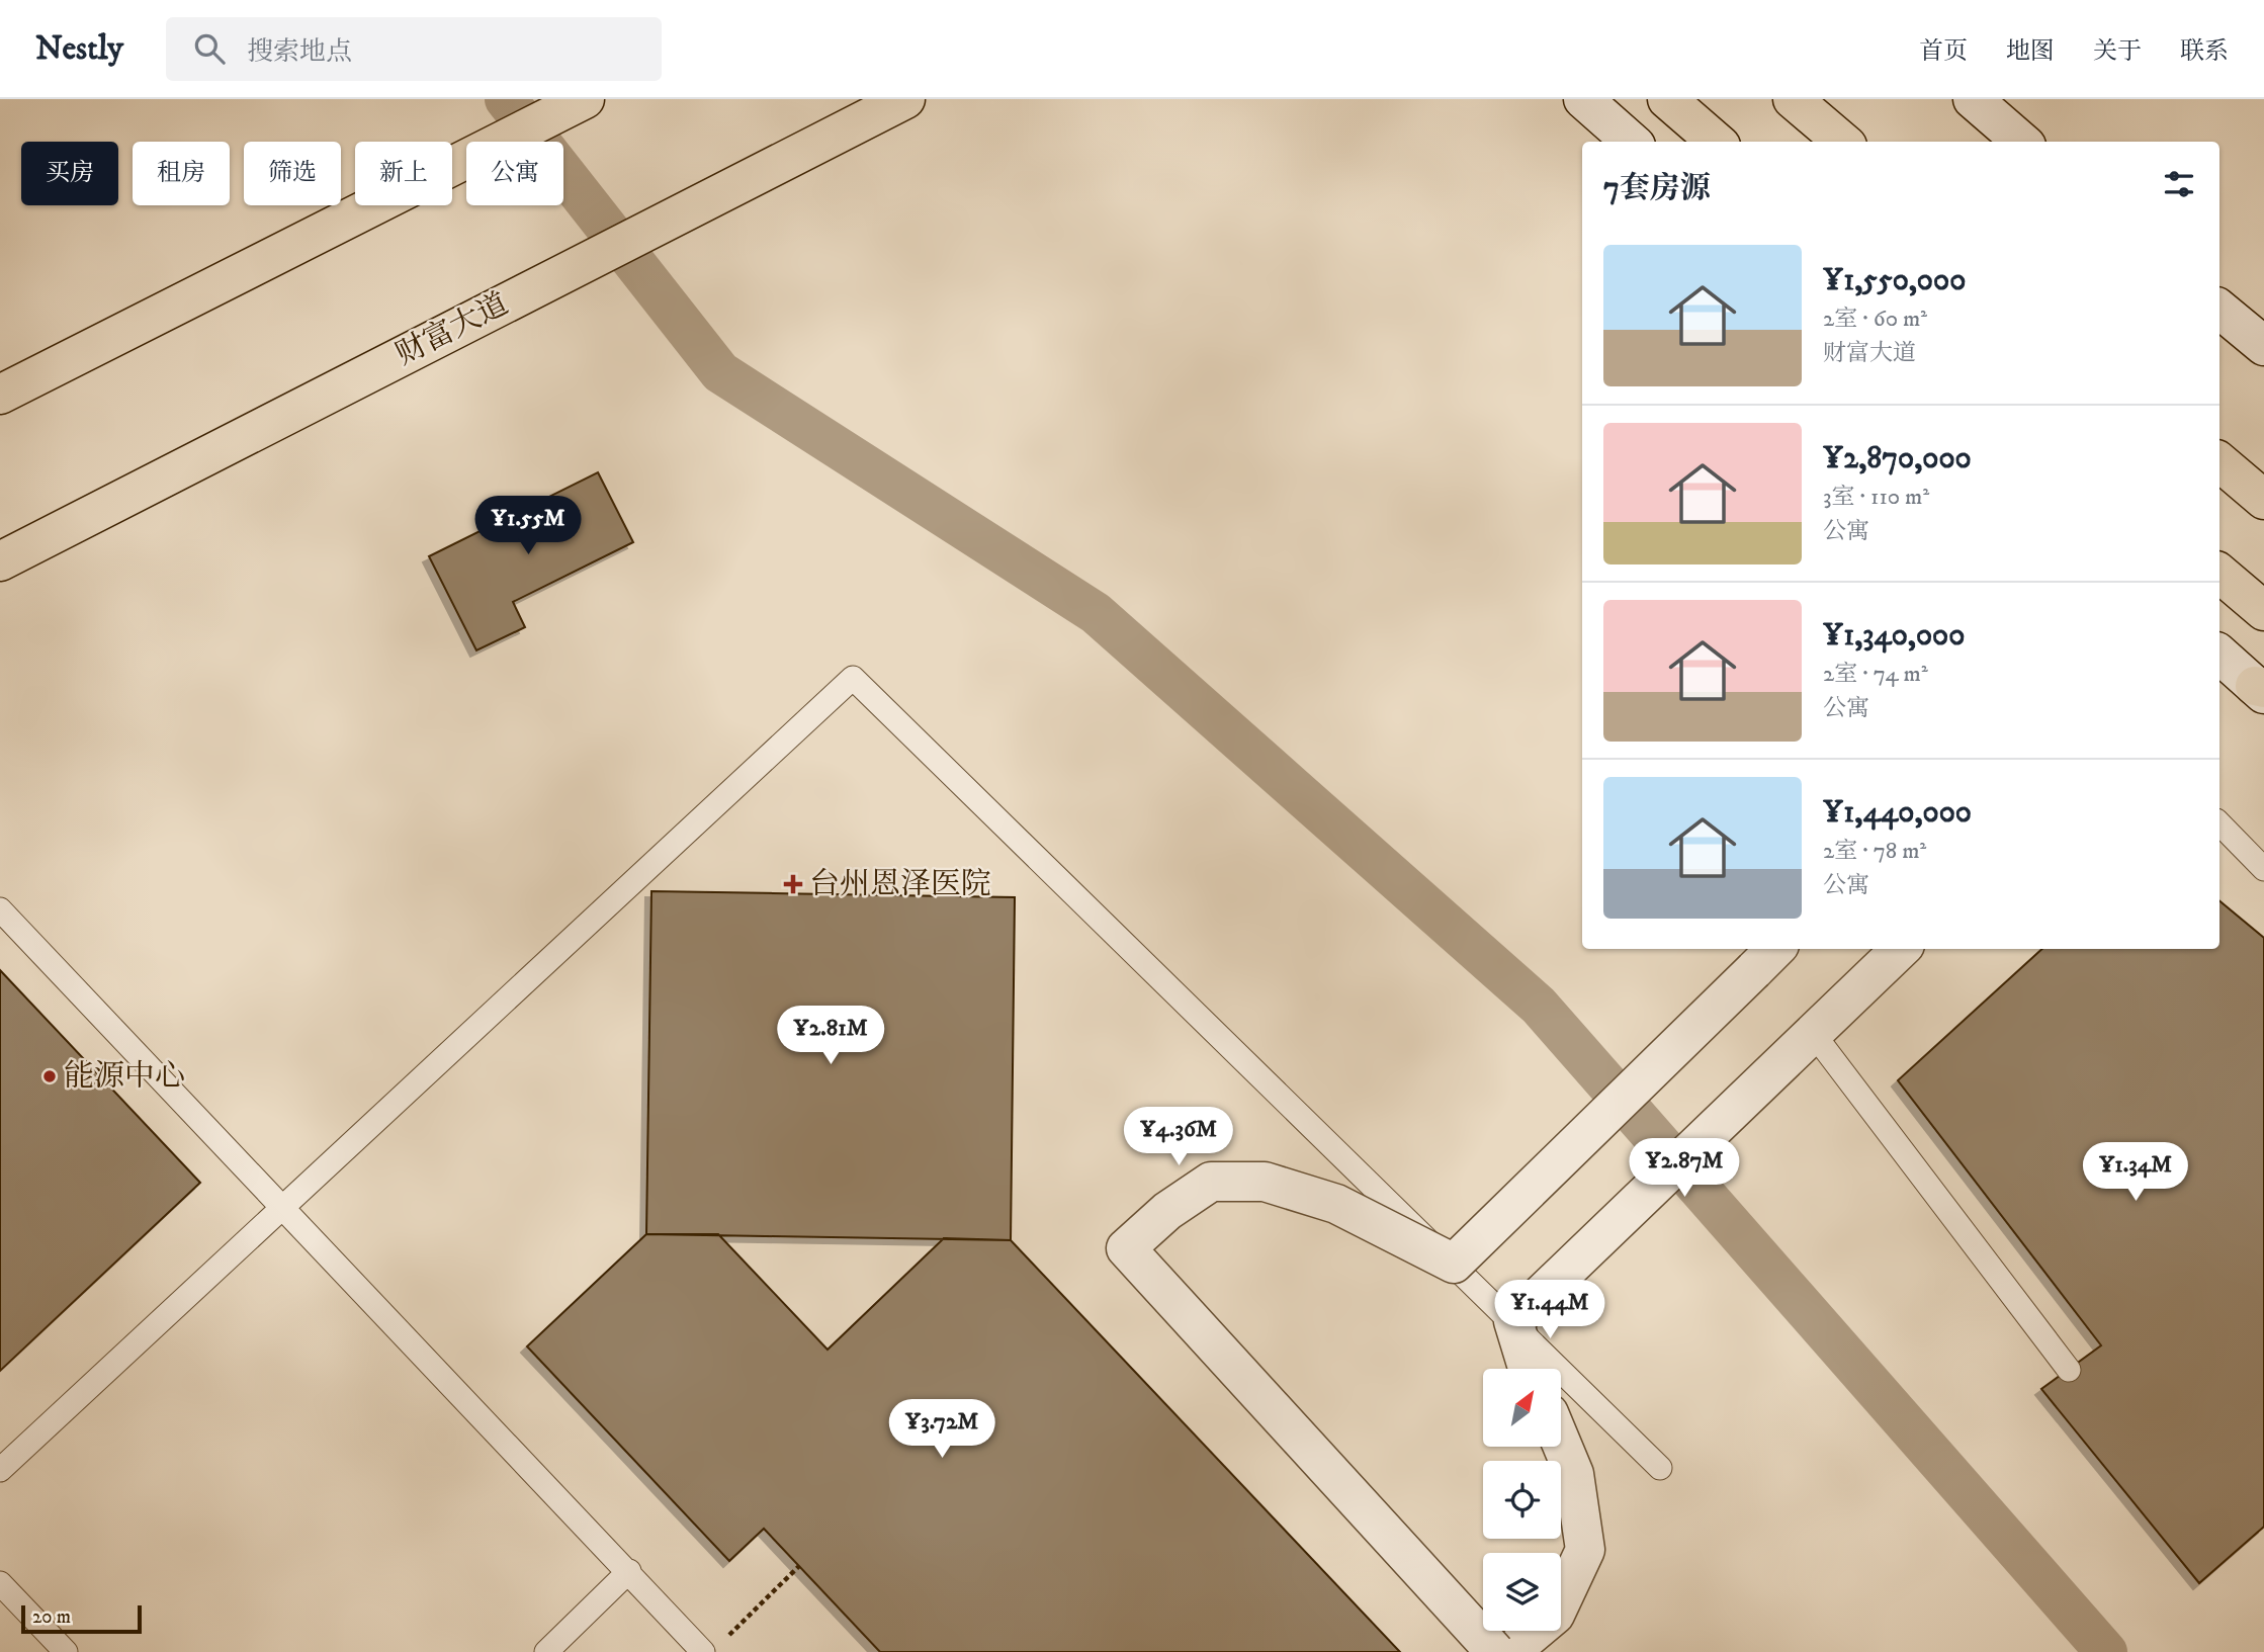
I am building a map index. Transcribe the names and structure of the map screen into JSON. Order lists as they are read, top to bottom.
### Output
{
  "streets": {
    "main road": ["财富大道"]
  },
  "places": {
    "health": ["台州恩泽医院"],
    "other": ["能源中心"]
  },
  "scale_bar": "20 m",
  "north": "top right",
  "page": {
    "header": "Nestly",
    "search": "搜索地点",
    "nav": [
      "首页",
      "地图",
      "关于",
      "联系"
    ],
    "chip": [
      "买房",
      "租房",
      "筛选",
      "新上",
      "公寓"
    ],
    "heading": "7套房源",
    "list": [
      {
        "name": "¥1,550,000",
        "note": "2室 · 60 m² · 财富大道"
      },
      {
        "name": "¥2,870,000",
        "note": "3室 · 110 m² · 公寓"
      },
      {
        "name": "¥1,340,000",
        "note": "2室 · 74 m² · 公寓"
      },
      {
        "name": "¥1,440,000",
        "note": "2室 · 78 m² · 公寓"
      }
    ],
    "price": [
      "¥1.55M",
      "¥2.81M",
      "¥4.36M",
      "¥2.87M",
      "¥1.34M",
      "¥1.44M",
      "¥3.72M"
    ],
    "scale": "20 m"
  }
}
